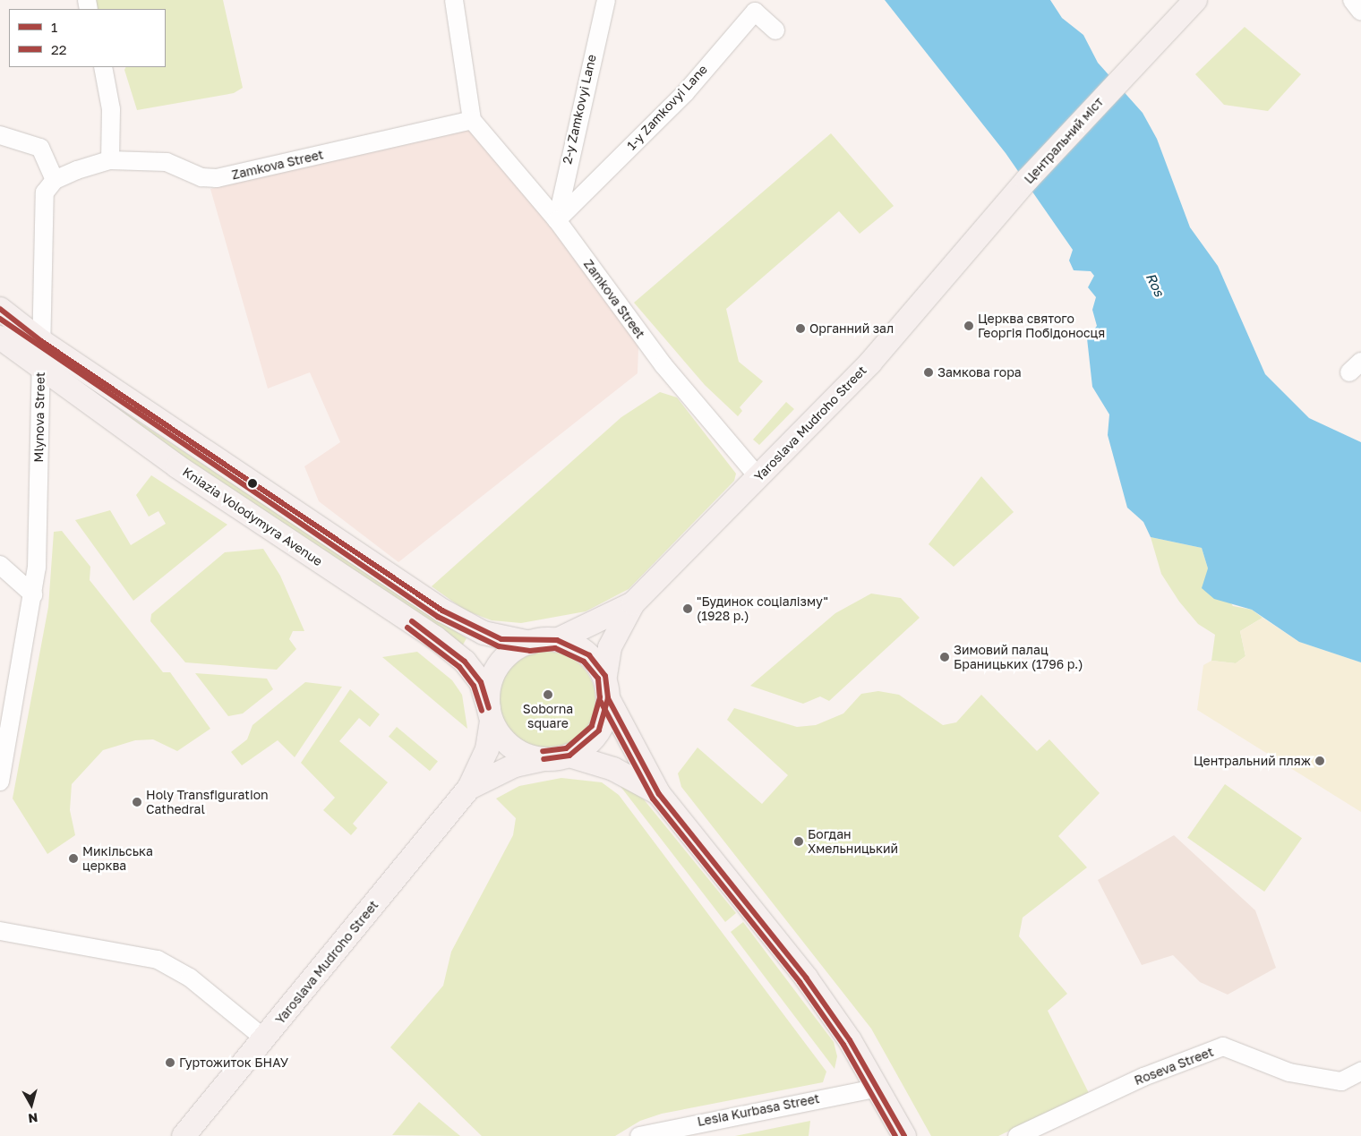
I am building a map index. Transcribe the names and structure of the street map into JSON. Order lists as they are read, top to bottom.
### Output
{
  "streets": {
    "main road": ["Центральний міст", "Yaroslava Mudroho Street", "Kniazia Volodymyra Avenue"],
    "street": [
      "1-y Zamkovyi Lane",
      "2-y Zamkovyi Lane",
      "Zamkova Street",
      "Mlynova Street",
      "Roseva Street",
      "Lesia Kurbasa Street"
    ]
  },
  "crossings": [
    ["1-y Zamkovyi Lane", "2-y Zamkovyi Lane"],
    ["1-y Zamkovyi Lane", "Zamkova Street"],
    ["2-y Zamkovyi Lane", "Zamkova Street"],
    ["Центральний міст", "Yaroslava Mudroho Street"],
    ["Zamkova Street", "Yaroslava Mudroho Street"],
    ["Mlynova Street", "Kniazia Volodymyra Avenue"],
    ["Yaroslava Mudroho Street", "Kniazia Volodymyra Avenue"]
  ],
  "water": ["Ros"],
  "places": [
    "Церква святого Георгія Побідоносця",
    "Органний зал",
    "Замкова гора",
    "\"Будинок соціалізму\" (1928 р.)",
    "Зимовий палац Браницьких (1796 р.)",
    "Soborna square",
    "Центральний пляж",
    "Holy Transfiguration Cathedral",
    "Богдан Хмельницький",
    "Микільська церква",
    "Гуртожиток БНАУ"
  ],
  "lines": ["transit line 1", "transit line 22"],
  "legend": ["1", "22"],
  "north": "bottom"
}
